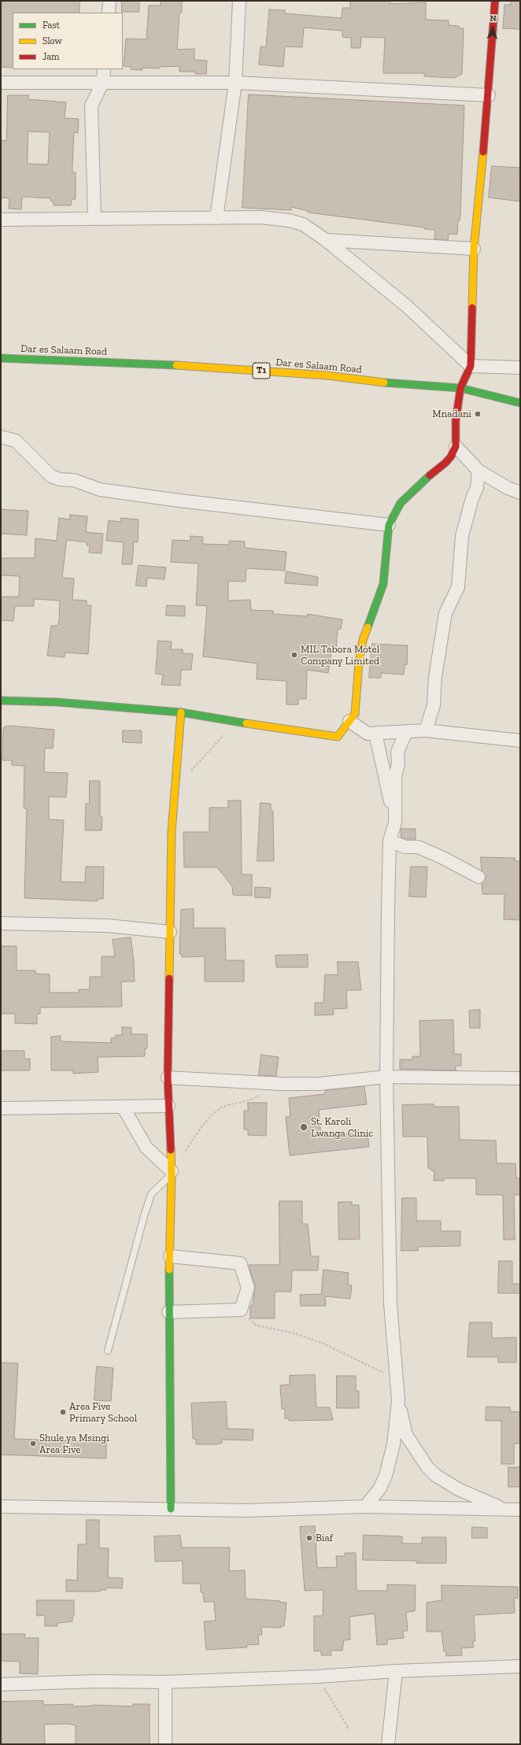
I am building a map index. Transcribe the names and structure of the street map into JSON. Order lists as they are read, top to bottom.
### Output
{
  "streets": {
    "main road": ["Dar es Salaam Road", "T1"]
  },
  "places": [
    "Mnadani",
    "MIL Tabora Motel Company Limited",
    "St. Karoli Lwanga Clinic",
    "Area Five Primary School",
    "Shule ya Msingi Area Five",
    "Biaf"
  ],
  "legend": ["Fast", "Slow", "Jam"],
  "north": "top"
}
